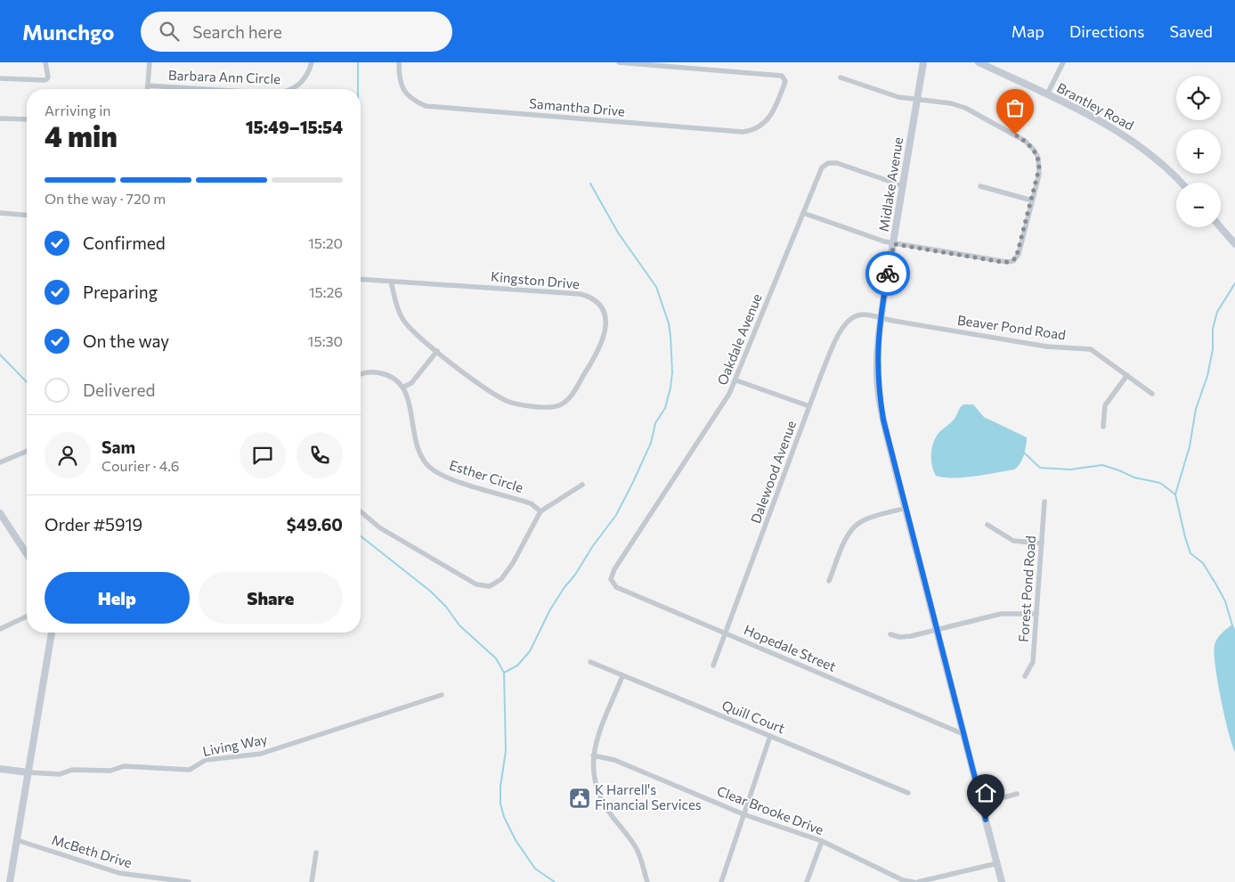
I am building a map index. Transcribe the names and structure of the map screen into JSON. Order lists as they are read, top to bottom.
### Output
{
  "streets": {
    "street": [
      "Barbara Ann Circle",
      "Brantley Road",
      "Samantha Drive",
      "Midlake Avenue",
      "Kingston Drive",
      "Beaver Pond Road",
      "Oakdale Avenue",
      "Dalewood Avenue",
      "Esther Circle",
      "Forest Pond Road",
      "Hopedale Street",
      "Quill Court",
      "Living Way",
      "Clear Brooke Drive",
      "McBeth Drive"
    ]
  },
  "crossings": [
    ["Midlake Avenue", "Beaver Pond Road"],
    ["Midlake Avenue", "Oakdale Avenue"],
    ["Midlake Avenue", "Dalewood Avenue"],
    ["Midlake Avenue", "Hopedale Street"],
    ["Beaver Pond Road", "Dalewood Avenue"],
    ["Oakdale Avenue", "Hopedale Street"],
    ["Dalewood Avenue", "Hopedale Street"]
  ],
  "places": {
    "public building": ["K Harrell's Financial Services"]
  },
  "page": {
    "header": "Munchgo",
    "search": "Search here",
    "nav": ["Map", "Directions", "Saved"],
    "map_buttons": ["+", "−"],
    "heading": ["4 min", "Arriving in", "15:49–15:54"],
    "panel": [
      "Sam",
      "Courier · 4.6",
      "Order #5919",
      "$49.60"
    ],
    "bar": "On the way · 720 m",
    "list": [
      ["Confirmed", "15:20"],
      ["Preparing", "15:26"],
      ["On the way", "15:30"],
      "Delivered"
    ],
    "buttons": ["Help", "Share"]
  }
}
